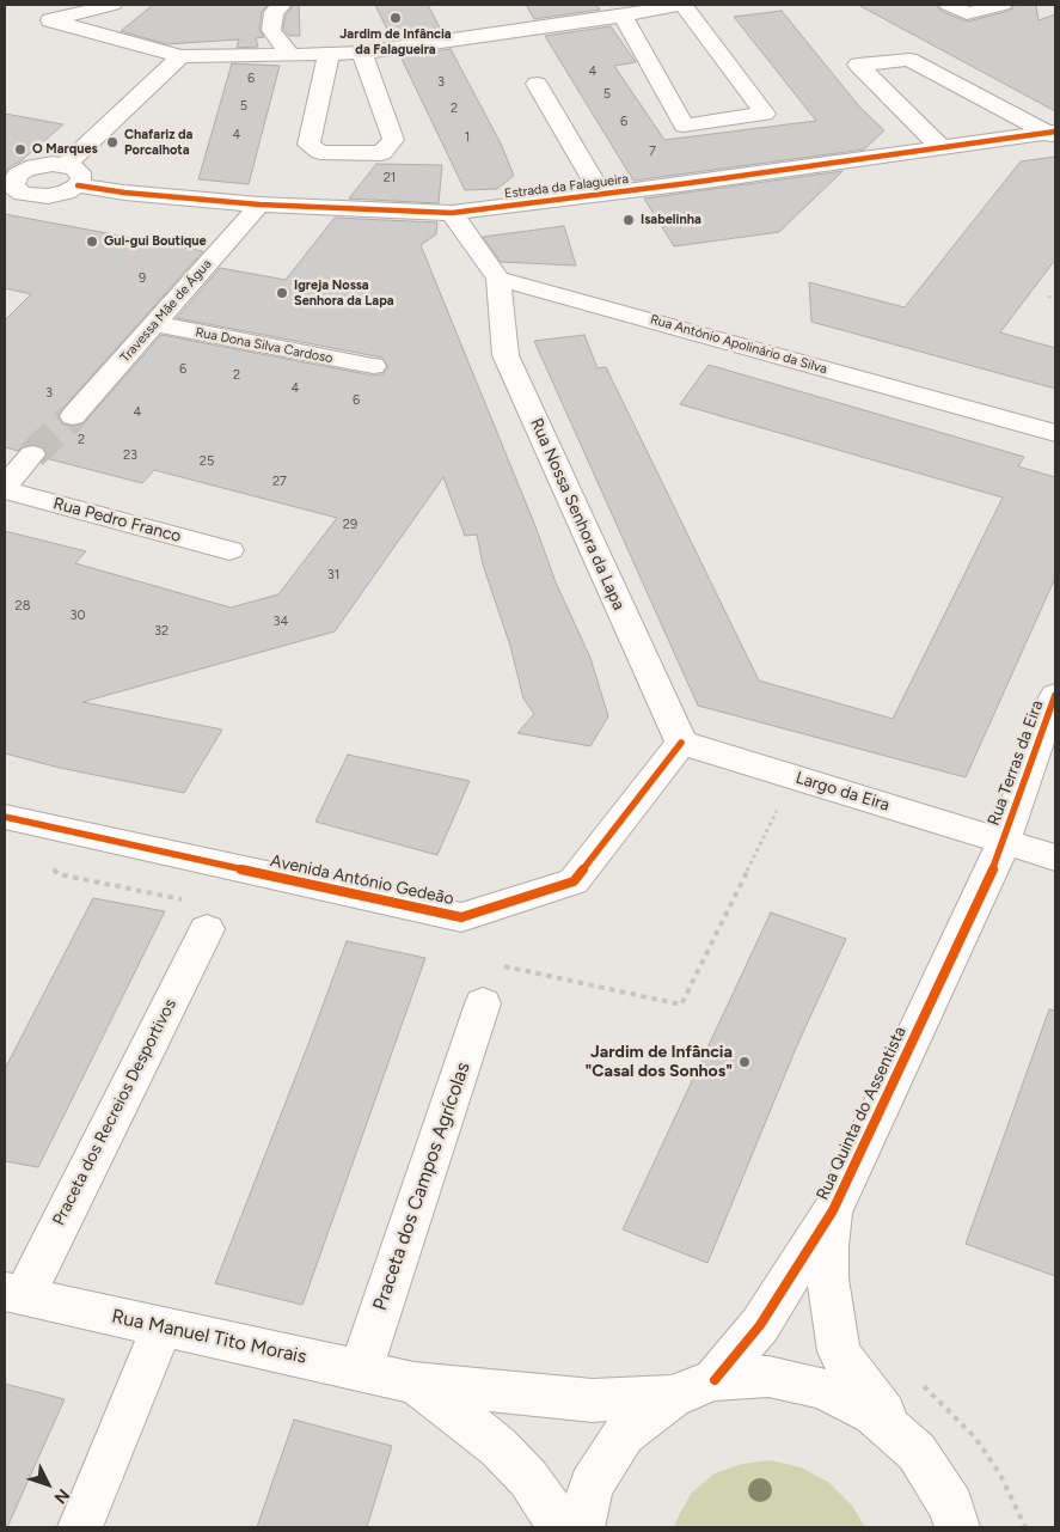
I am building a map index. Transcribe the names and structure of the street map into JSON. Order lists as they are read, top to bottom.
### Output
{
  "streets": {
    "street": [
      "Estrada da Falagueira",
      "Travessa Mãe de Água",
      "Rua António Apolinário da Silva",
      "Rua Dona Silva Cardoso",
      "Rua Nossa Senhora da Lapa",
      "Rua Pedro Franco",
      "Rua Terras da Eira",
      "Largo da Eira",
      "Avenida António Gedeão",
      "Praceta dos Recreios Desportivos",
      "Rua Quinta do Assentista",
      "Praceta dos Campos Agrícolas",
      "Rua Manuel Tito Morais"
    ]
  },
  "crossings": [
    ["Estrada da Falagueira", "Travessa Mãe de Água"],
    ["Travessa Mãe de Água", "Rua Dona Silva Cardoso"],
    ["Rua António Apolinário da Silva", "Rua Nossa Senhora da Lapa"],
    ["Rua Nossa Senhora da Lapa", "Largo da Eira"],
    ["Rua Nossa Senhora da Lapa", "Avenida António Gedeão"],
    ["Rua Terras da Eira", "Largo da Eira"],
    ["Rua Terras da Eira", "Rua Quinta do Assentista"],
    ["Largo da Eira", "Avenida António Gedeão"],
    ["Largo da Eira", "Rua Quinta do Assentista"],
    ["Praceta dos Recreios Desportivos", "Rua Manuel Tito Morais"],
    ["Praceta dos Campos Agrícolas", "Rua Manuel Tito Morais"]
  ],
  "places": [
    "Jardim de Infância da Falagueira",
    "Chafariz da Porcalhota",
    "O Marques",
    "Isabelinha",
    "Gui-gui Boutique",
    "Igreja Nossa Senhora da Lapa",
    "Jardim de Infância \"Casal dos Sonhos\""
  ],
  "house_numbers": [
    "4",
    "6",
    "3",
    "5",
    "5",
    "2",
    "6",
    "4",
    "1",
    "7",
    "21",
    "9",
    "6",
    "2",
    "4",
    "3",
    "6",
    "4",
    "2",
    "23",
    "25",
    "27",
    "29",
    "31",
    "28",
    "30",
    "34",
    "32"
  ],
  "north": "bottom right"
}
